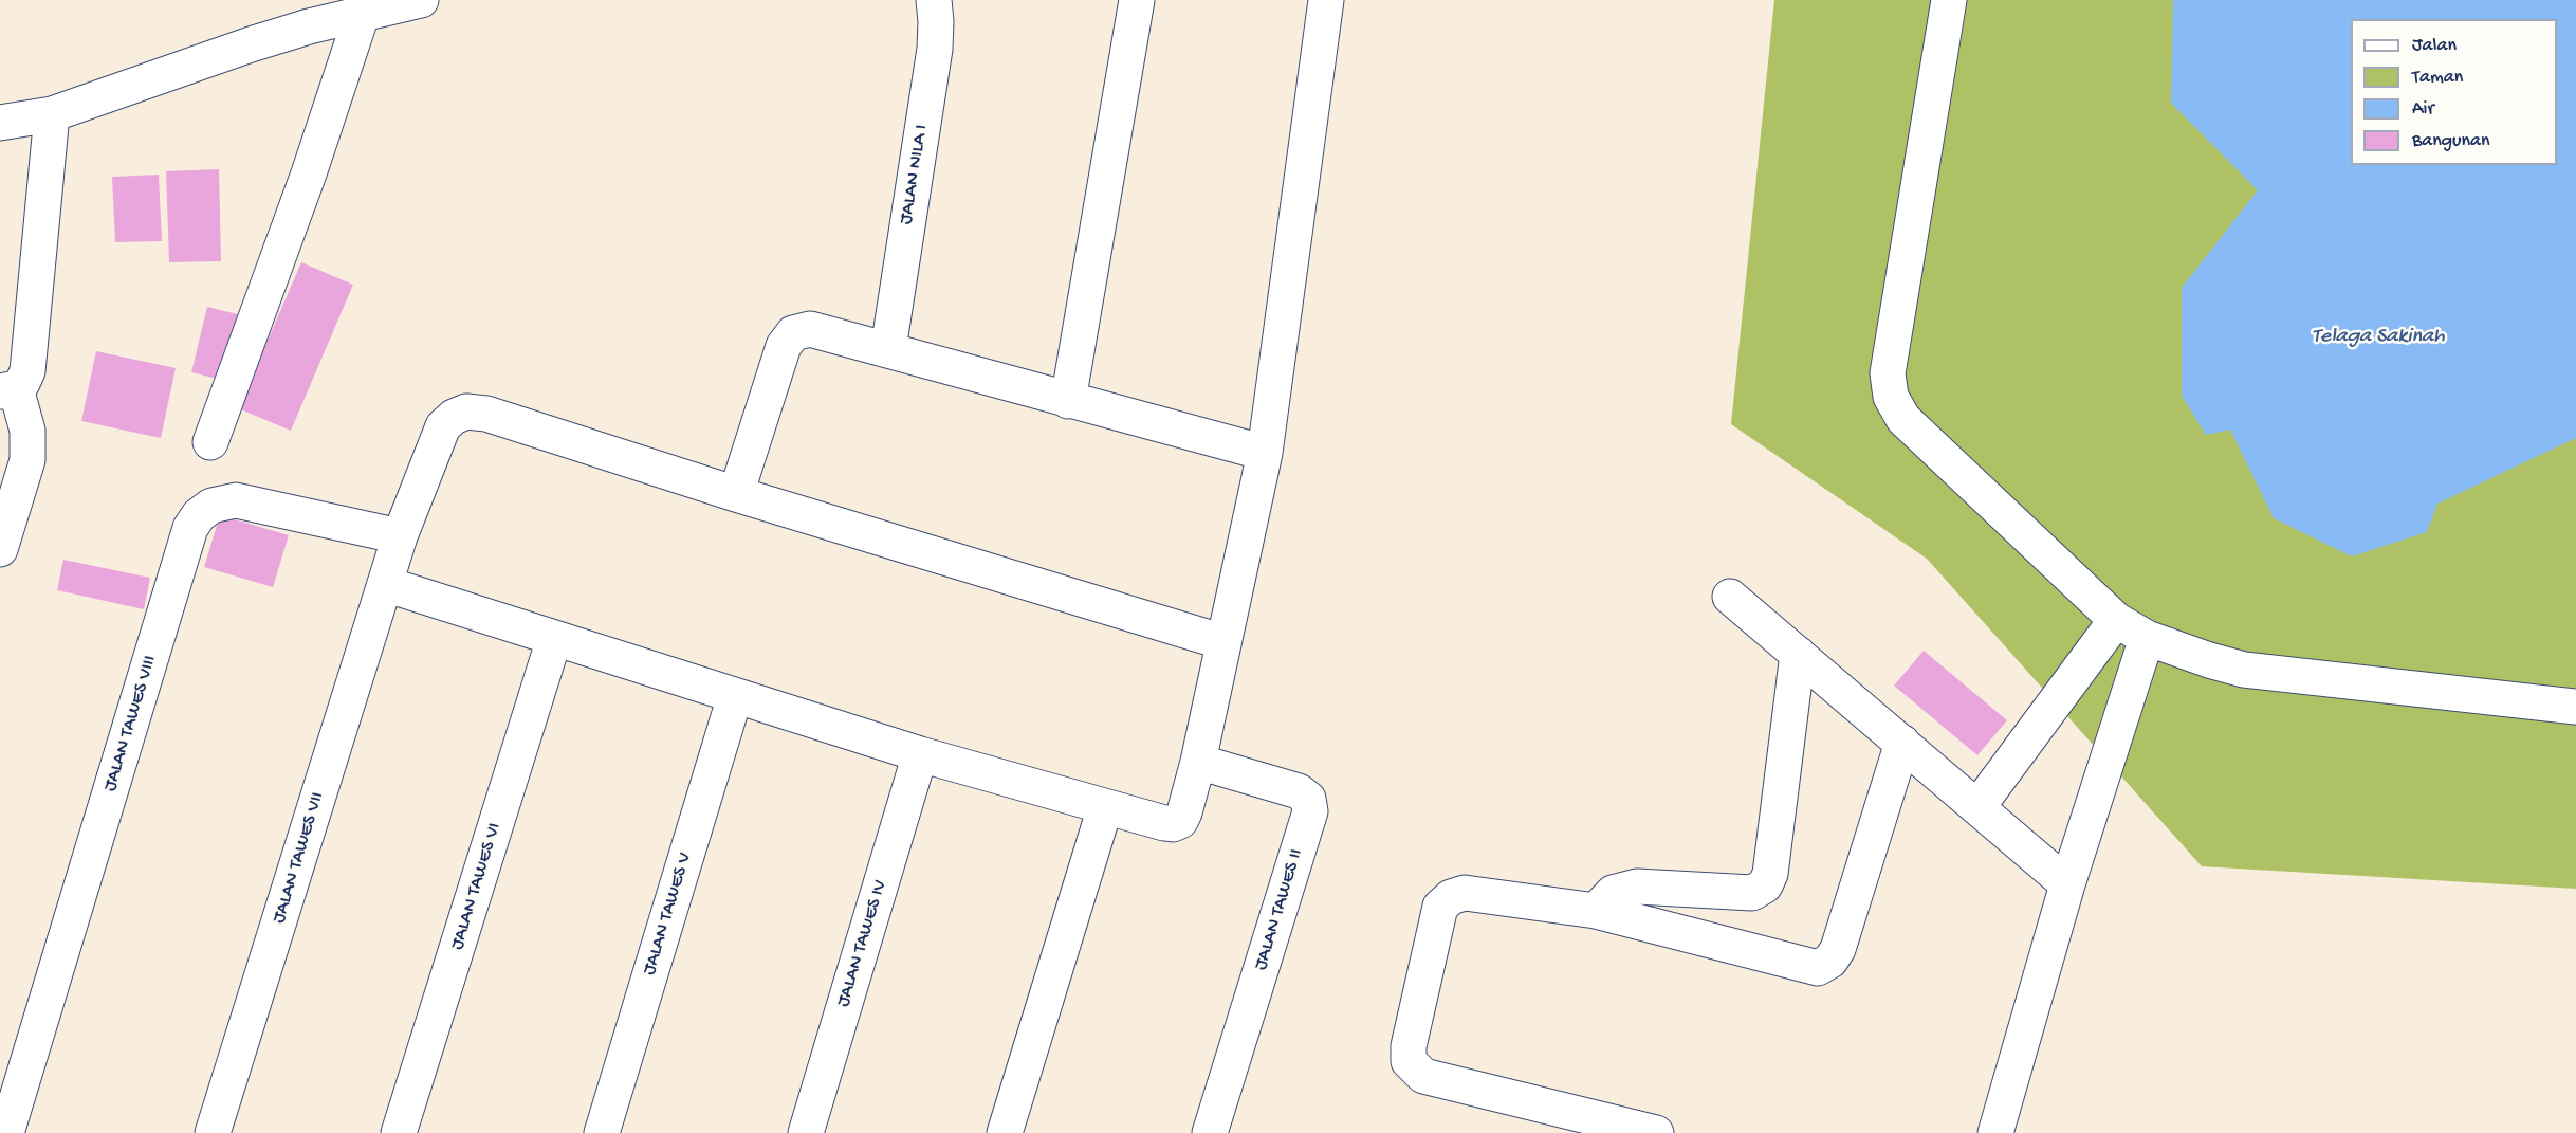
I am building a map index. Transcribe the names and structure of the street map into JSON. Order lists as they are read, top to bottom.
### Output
{
  "streets": {
    "street": [
      "JALAN NILA I",
      "JALAN TAWES VIII",
      "JALAN TAWES VII",
      "JALAN TAWES VI",
      "JALAN TAWES II",
      "JALAN TAWES V",
      "JALAN TAWES IV"
    ]
  },
  "crossings": [
    ["JALAN TAWES VIII", "JALAN TAWES VII"]
  ],
  "water": ["Telaga Sakinah"],
  "legend": [
    "Jalan",
    "Taman",
    "Air",
    "Bangunan"
  ]
}
